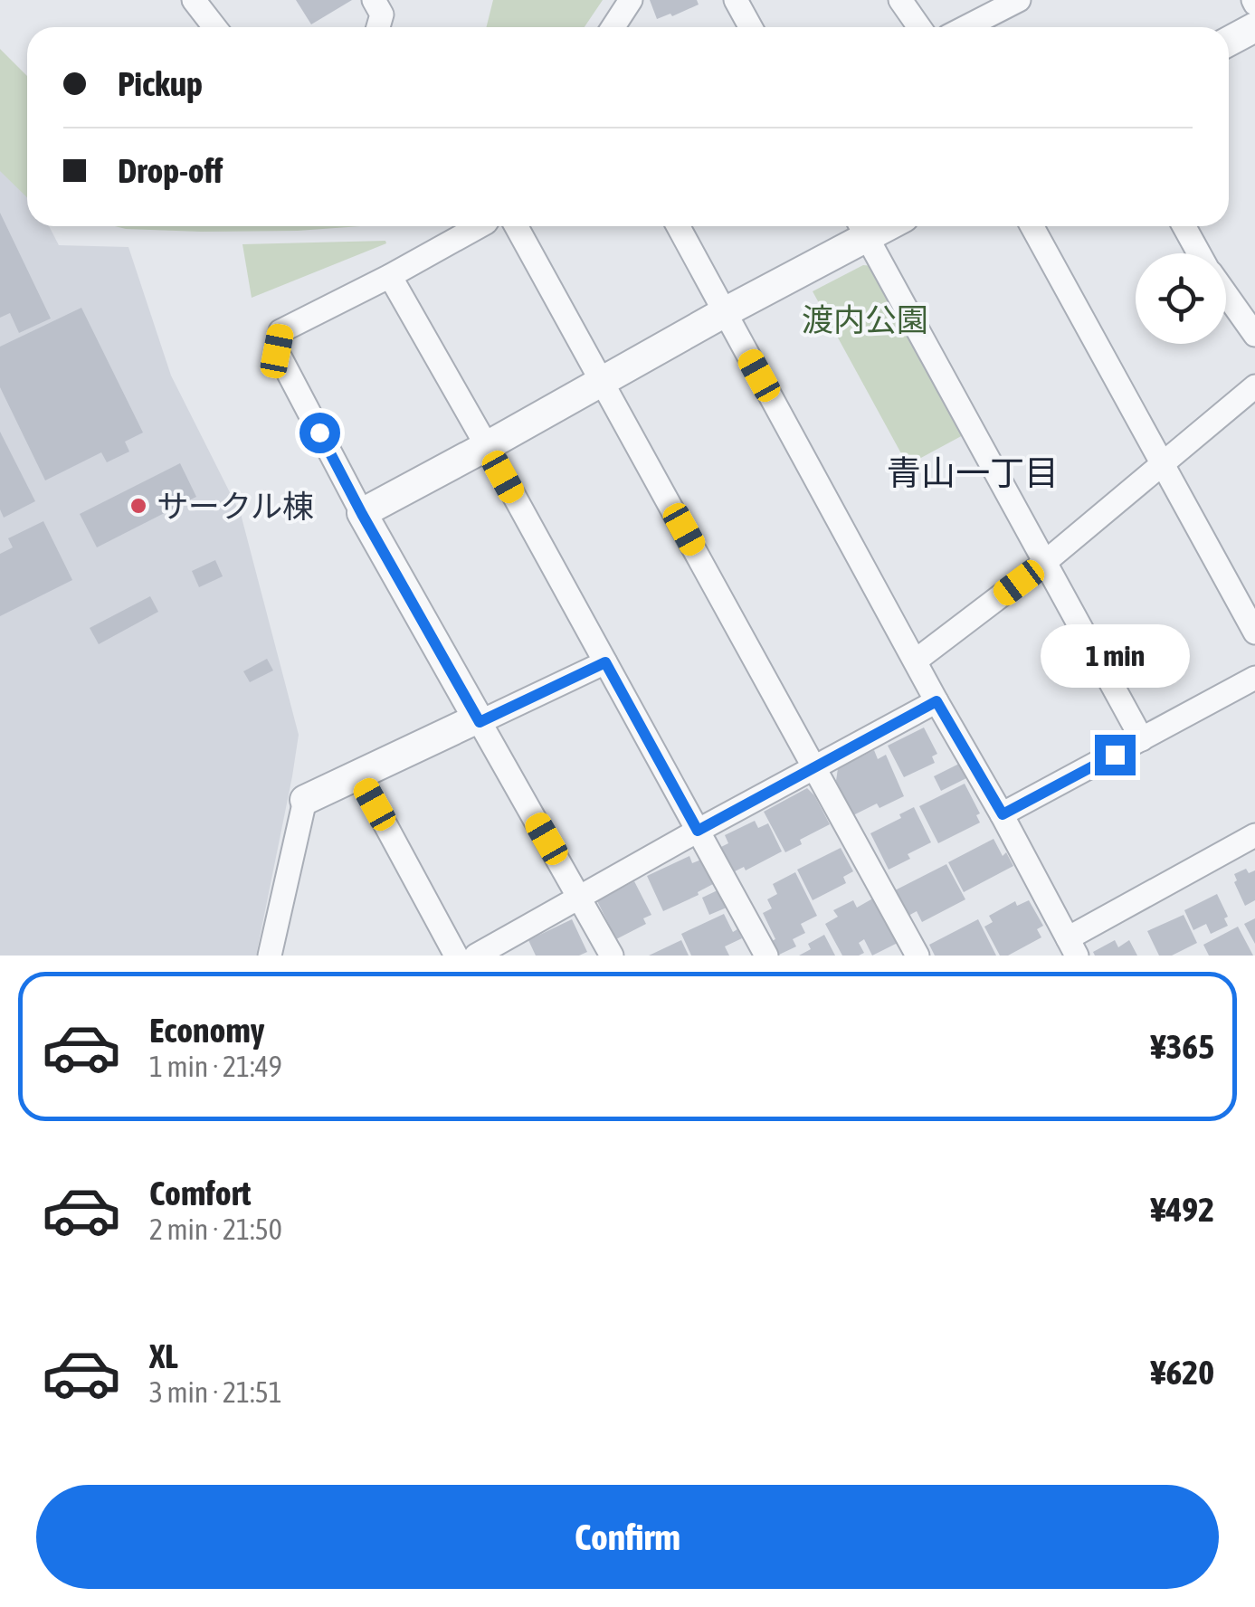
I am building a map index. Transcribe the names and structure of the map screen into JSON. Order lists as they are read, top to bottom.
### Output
{
  "districts": ["青山一丁目"],
  "parks": ["渡内公園"],
  "places": ["サークル棟"],
  "page": {
    "banner": ["Pickup", "Drop-off"],
    "bubble": "1 min",
    "list": [
      {
        "name": "Economy",
        "note": "1 min · 21:49",
        "value": "¥365"
      },
      {
        "name": "Comfort",
        "note": "2 min · 21:50",
        "value": "¥492"
      },
      {
        "name": "XL",
        "note": "3 min · 21:51",
        "value": "¥620"
      }
    ],
    "buttons": "Confirm"
  }
}
